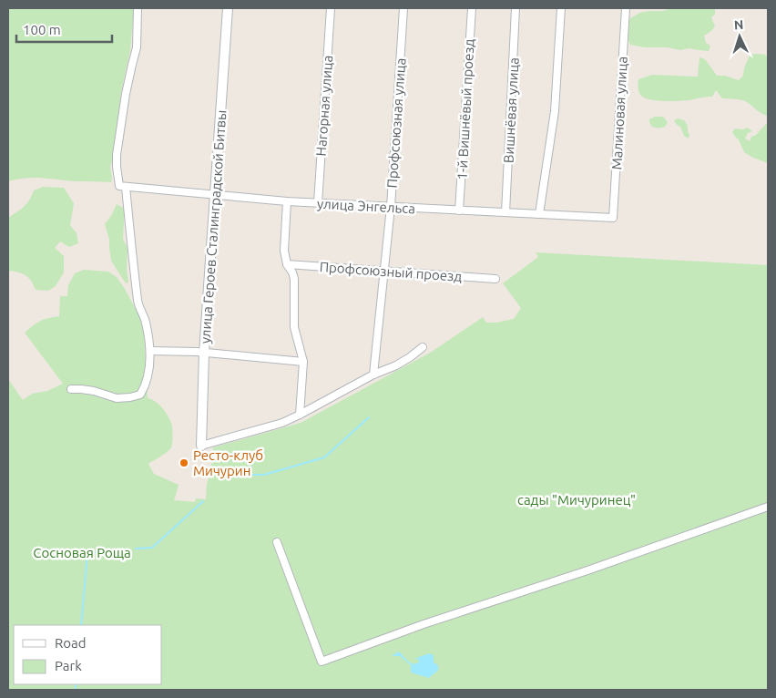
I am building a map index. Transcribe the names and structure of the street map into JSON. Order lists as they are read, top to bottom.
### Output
{
  "streets": {
    "street": [
      "Нагорная улица",
      "1-й Вишнёвый проезд",
      "Вишнёвая улица",
      "Малиновая улица",
      "Профсоюзная улица",
      "улица Энгельса",
      "улица Героев Сталинградской Битвы",
      "Профсоюзный проезд"
    ]
  },
  "crossings": [
    ["Нагорная улица", "улица Энгельса"],
    ["1-й Вишнёвый проезд", "улица Энгельса"],
    ["Вишнёвая улица", "улица Энгельса"],
    ["Малиновая улица", "улица Энгельса"],
    ["Профсоюзная улица", "улица Энгельса"],
    ["Профсоюзная улица", "Профсоюзный проезд"],
    ["улица Энгельса", "улица Героев Сталинградской Битвы"]
  ],
  "parks": ["сады \"Мичуринец\"", "Сосновая Роща"],
  "places": ["Ресто-клуб Мичурин"],
  "legend": ["Road", "Park"],
  "scale_bar": "100 m",
  "north": "top"
}
